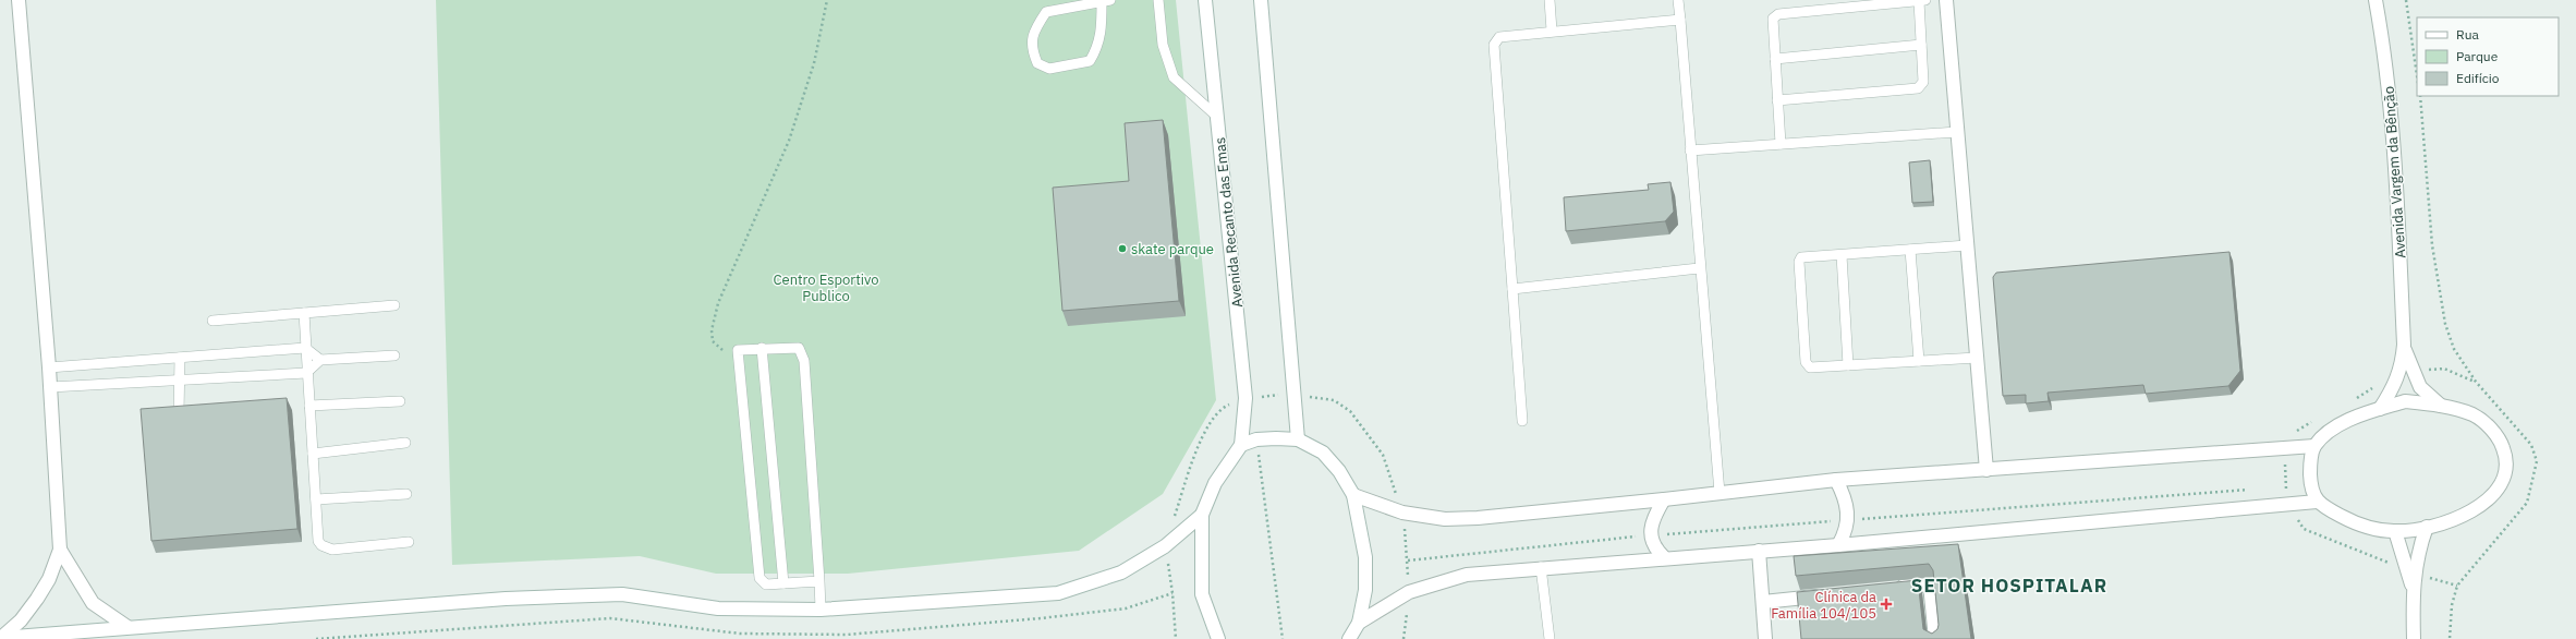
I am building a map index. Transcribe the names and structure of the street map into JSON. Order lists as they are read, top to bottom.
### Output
{
  "streets": {
    "street": ["Avenida Vargem da Bênção", "Avenida Recanto das Emas"]
  },
  "districts": ["SETOR HOSPITALAR"],
  "parks": ["Centro Esportivo Publico"],
  "places": {
    "other": ["skate parque"],
    "health": ["Clínica da Família 104/105"]
  },
  "legend": ["Rua", "Parque", "Edifício"]
}
